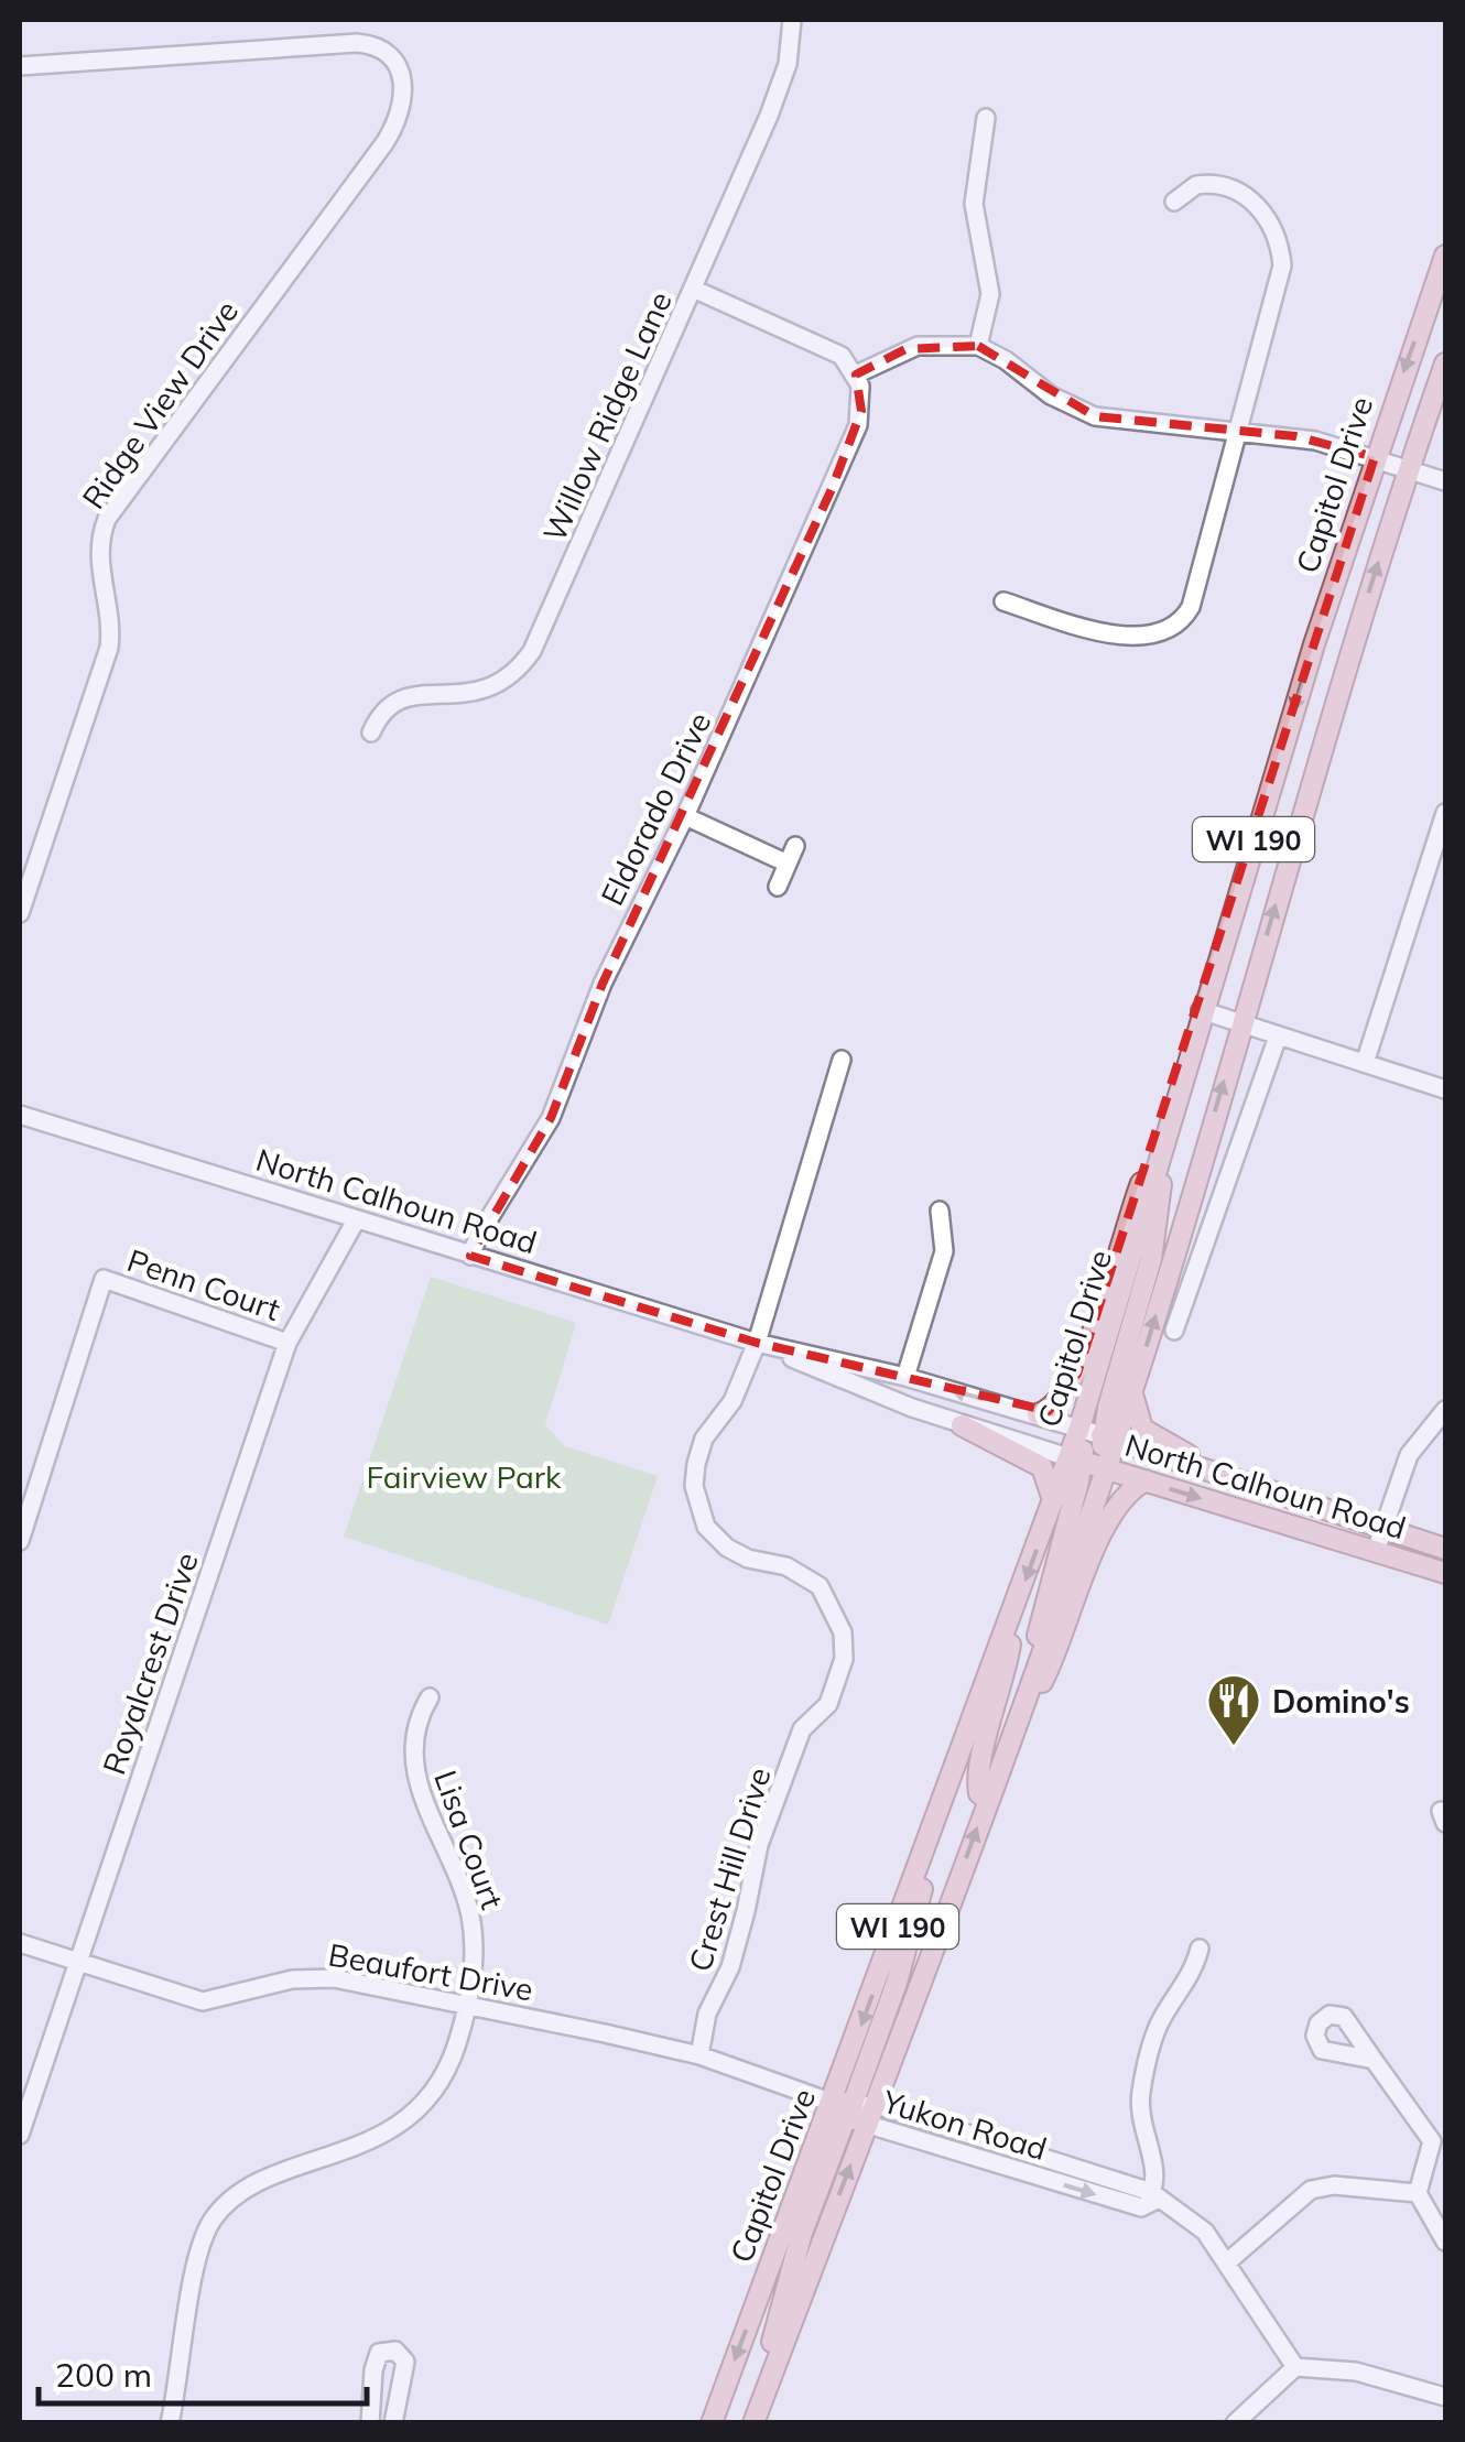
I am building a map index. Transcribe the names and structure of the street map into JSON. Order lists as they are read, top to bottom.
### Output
{
  "streets": {
    "main road": ["Capitol Drive", "WI 190", "North Calhoun Road"],
    "street": [
      "Ridge View Drive",
      "Willow Ridge Lane",
      "Eldorado Drive",
      "Penn Court",
      "Royalcrest Drive",
      "Lisa Court",
      "Crest Hill Drive",
      "Beaufort Drive",
      "Yukon Road"
    ]
  },
  "crossings": [
    ["Capitol Drive", "North Calhoun Road"],
    ["Capitol Drive", "Beaufort Drive"],
    ["Capitol Drive", "Yukon Road"],
    ["Eldorado Drive", "North Calhoun Road"],
    ["WI 190", "North Calhoun Road"],
    ["North Calhoun Road", "Royalcrest Drive"],
    ["North Calhoun Road", "Crest Hill Drive"],
    ["Penn Court", "Royalcrest Drive"],
    ["Royalcrest Drive", "Beaufort Drive"],
    ["Lisa Court", "Beaufort Drive"],
    ["Crest Hill Drive", "Beaufort Drive"],
    ["Beaufort Drive", "Yukon Road"]
  ],
  "parks": ["Fairview Park"],
  "places": {
    "restaurant": ["Domino's"]
  },
  "scale_bar": "200 m"
}
